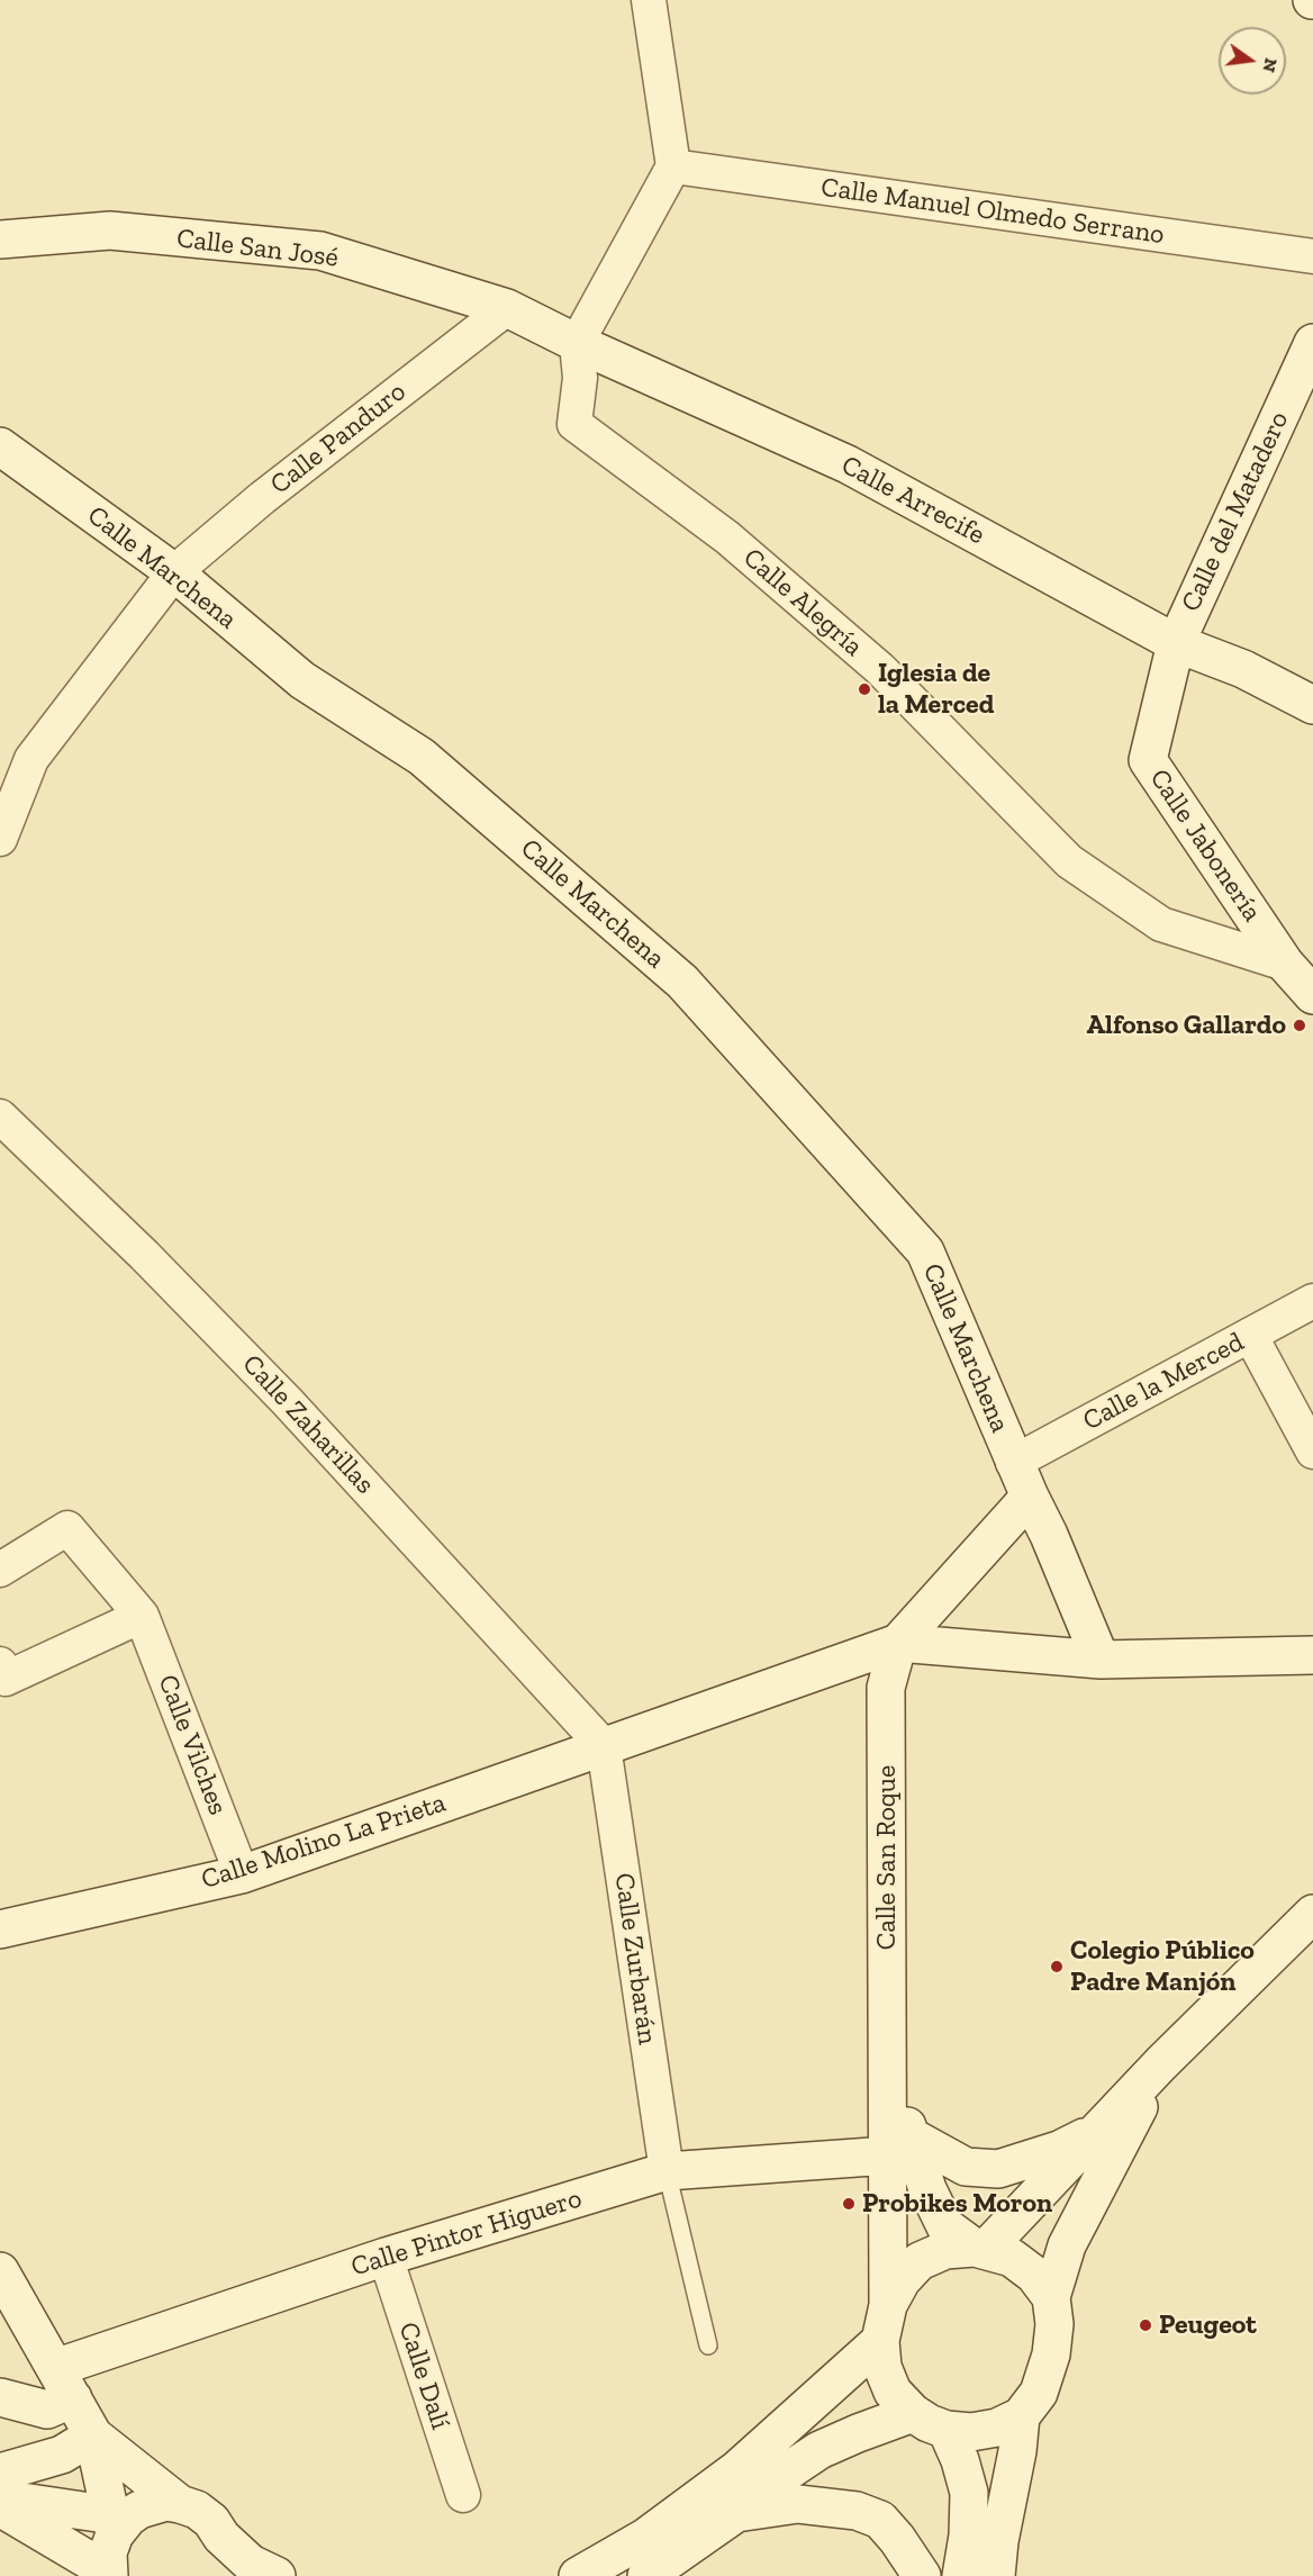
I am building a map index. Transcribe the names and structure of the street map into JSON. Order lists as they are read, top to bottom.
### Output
{
  "streets": {
    "street": [
      "Calle Manuel Olmedo Serrano",
      "Calle San José",
      "Calle Panduro",
      "Calle Arrecife",
      "Calle del Matadero",
      "Calle Marchena",
      "Calle Alegría",
      "Calle Jabonería",
      "Calle la Merced",
      "Calle Zaharillas",
      "Calle Vilches",
      "Calle Molino La Prieta",
      "Calle San Roque",
      "Calle Zurbarán",
      "Calle Pintor Higuero",
      "Calle Dalí"
    ]
  },
  "crossings": [
    ["Calle San José", "Calle Panduro"],
    ["Calle San José", "Calle Arrecife"],
    ["Calle Panduro", "Calle Arrecife"],
    ["Calle Panduro", "Calle Marchena"],
    ["Calle Arrecife", "Calle del Matadero"],
    ["Calle Arrecife", "Calle Alegría"],
    ["Calle Arrecife", "Calle Jabonería"],
    ["Calle del Matadero", "Calle Jabonería"],
    ["Calle Marchena", "Calle la Merced"],
    ["Calle Alegría", "Calle Jabonería"],
    ["Calle Zaharillas", "Calle Molino La Prieta"],
    ["Calle Zaharillas", "Calle Zurbarán"],
    ["Calle Vilches", "Calle Molino La Prieta"],
    ["Calle Molino La Prieta", "Calle Zurbarán"],
    ["Calle San Roque", "Calle Pintor Higuero"],
    ["Calle Zurbarán", "Calle Pintor Higuero"],
    ["Calle Pintor Higuero", "Calle Dalí"]
  ],
  "places": [
    "Iglesia de la Merced",
    "Alfonso Gallardo",
    "Colegio Público Padre Manjón",
    "Probikes Moron",
    "Peugeot"
  ],
  "north": "right"
}
